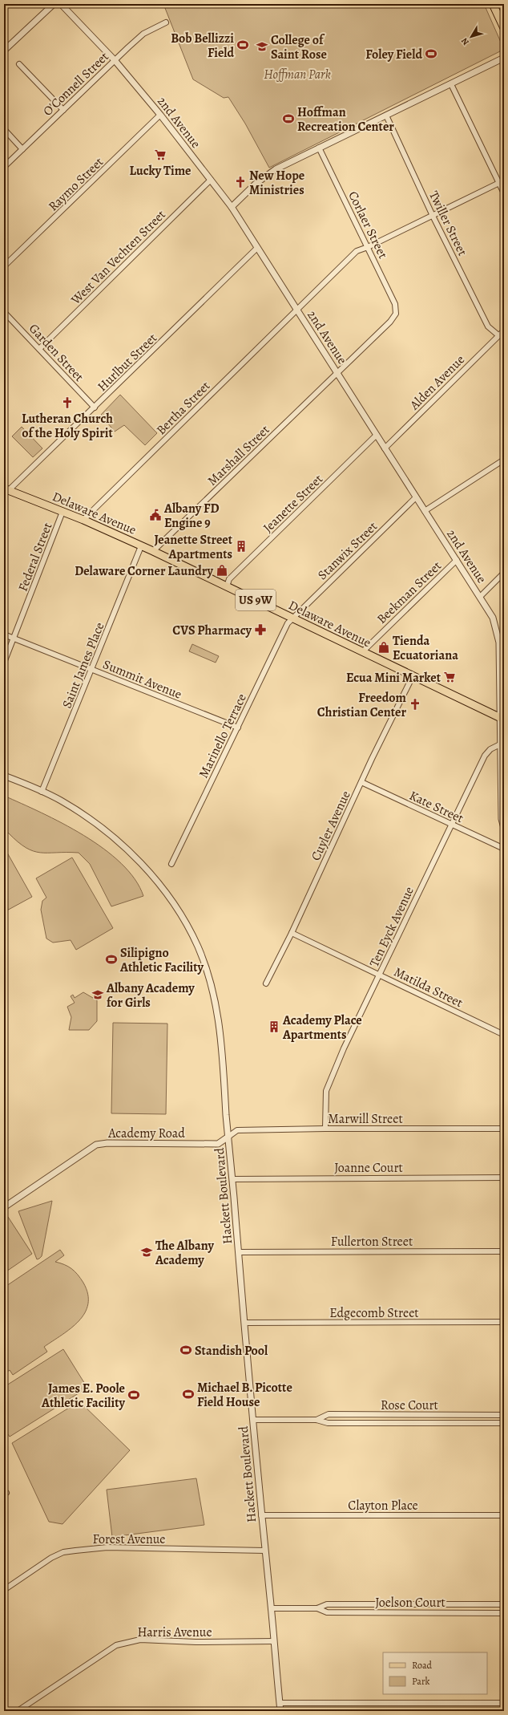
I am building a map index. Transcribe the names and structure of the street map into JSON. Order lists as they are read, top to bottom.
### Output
{
  "streets": {
    "main road": ["Delaware Avenue", "US 9W"],
    "street": [
      "O'Connell Street",
      "2nd Avenue",
      "Raymo Street",
      "Twiller Street",
      "Corlaer Street",
      "West Van Vechten Street",
      "Garden Street",
      "Hurlbut Street",
      "Alden Avenue",
      "Bertha Street",
      "Marshall Street",
      "Jeanette Street",
      "Stanwix Street",
      "Federal Street",
      "Beekman Street",
      "Saint James Place",
      "Summit Avenue",
      "Marinello Terrace",
      "Kate Street",
      "Cuyler Avenue",
      "Ten Eyck Avenue",
      "Matilda Street",
      "Marwill Street",
      "Academy Road",
      "Joanne Court",
      "Hackett Boulevard",
      "Fullerton Street",
      "Edgecomb Street",
      "Rose Court",
      "Clayton Place",
      "Forest Avenue",
      "Joelson Court",
      "Harris Avenue"
    ]
  },
  "crossings": [
    ["O'Connell Street", "2nd Avenue"],
    ["2nd Avenue", "Raymo Street"],
    ["2nd Avenue", "West Van Vechten Street"],
    ["2nd Avenue", "Hurlbut Street"],
    ["2nd Avenue", "Alden Avenue"],
    ["2nd Avenue", "Bertha Street"],
    ["2nd Avenue", "Marshall Street"],
    ["2nd Avenue", "Jeanette Street"],
    ["2nd Avenue", "Delaware Avenue"],
    ["2nd Avenue", "Stanwix Street"],
    ["2nd Avenue", "Beekman Street"],
    ["2nd Avenue", "Ten Eyck Avenue"],
    ["Twiller Street", "Alden Avenue"],
    ["Twiller Street", "Bertha Street"],
    ["Corlaer Street", "Bertha Street"],
    ["Corlaer Street", "Marshall Street"],
    ["West Van Vechten Street", "Garden Street"],
    ["Garden Street", "Hurlbut Street"],
    ["Hurlbut Street", "Delaware Avenue"],
    ["Bertha Street", "Delaware Avenue"],
    ["Marshall Street", "Delaware Avenue"],
    ["Jeanette Street", "Delaware Avenue"],
    ["Delaware Avenue", "Stanwix Street"],
    ["Delaware Avenue", "Federal Street"],
    ["Delaware Avenue", "Beekman Street"],
    ["Delaware Avenue", "Saint James Place"],
    ["Delaware Avenue", "Marinello Terrace"],
    ["Delaware Avenue", "Cuyler Avenue"],
    ["Stanwix Street", "Marinello Terrace"],
    ["Federal Street", "Summit Avenue"],
    ["Saint James Place", "Summit Avenue"],
    ["Saint James Place", "Hackett Boulevard"],
    ["Summit Avenue", "Marinello Terrace"],
    ["Kate Street", "Cuyler Avenue"],
    ["Kate Street", "Ten Eyck Avenue"],
    ["Cuyler Avenue", "Matilda Street"],
    ["Ten Eyck Avenue", "Matilda Street"],
    ["Ten Eyck Avenue", "Marwill Street"],
    ["Marwill Street", "Academy Road"],
    ["Marwill Street", "Hackett Boulevard"],
    ["Academy Road", "Hackett Boulevard"],
    ["Joanne Court", "Hackett Boulevard"],
    ["Hackett Boulevard", "Fullerton Street"],
    ["Hackett Boulevard", "Edgecomb Street"],
    ["Hackett Boulevard", "Rose Court"],
    ["Hackett Boulevard", "Clayton Place"],
    ["Hackett Boulevard", "Forest Avenue"],
    ["Hackett Boulevard", "Joelson Court"],
    ["Hackett Boulevard", "Harris Avenue"]
  ],
  "parks": ["Hoffman Park"],
  "places": {
    "sports": [
      "Bob Bellizzi Field",
      "Foley Field",
      "Hoffman Recreation Center",
      "Silipigno Athletic Facility",
      "Standish Pool",
      "Michael B. Picotte Field House",
      "James E. Poole Athletic Facility"
    ],
    "school or university": ["College of Saint Rose", "Albany Academy for Girls", "The Albany Academy"],
    "supermarket": ["Lucky Time", "Ecua Mini Market"],
    "church": ["New Hope Ministries", "Lutheran Church of the Holy Spirit", "Freedom Christian Center"],
    "public building": ["Albany FD Engine 9"],
    "building": ["Jeanette Street Apartments", "Academy Place Apartments"],
    "shop": ["Delaware Corner Laundry", "Tienda Ecuatoriana"],
    "pharmacy": ["CVS Pharmacy"]
  },
  "legend": ["Road", "Park"],
  "north": "bottom left"
}
